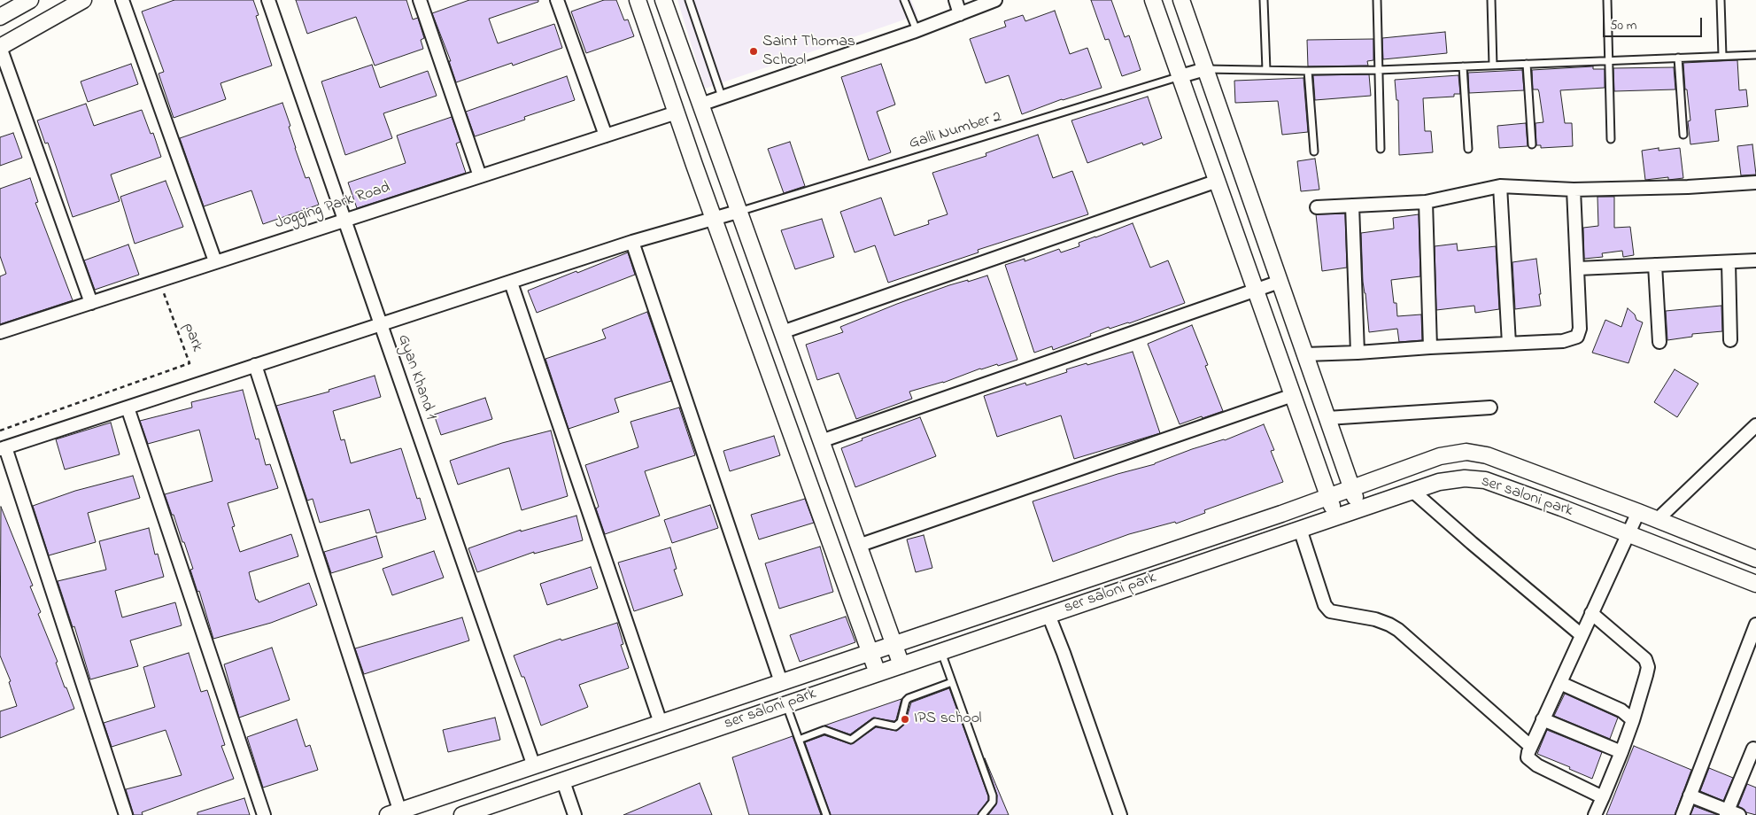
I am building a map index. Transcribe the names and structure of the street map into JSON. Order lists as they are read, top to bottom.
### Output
{
  "streets": {
    "street": ["Jogging Park Road", "Gyan Khand 1", "ser saloni park"],
    "lane": ["Galli Number 2"],
    "path": ["park"]
  },
  "crossings": [
    ["Jogging Park Road", "Gyan Khand 1"]
  ],
  "places": ["Saint Thomas School", "IPS school"],
  "scale_bar": "50 m"
}
